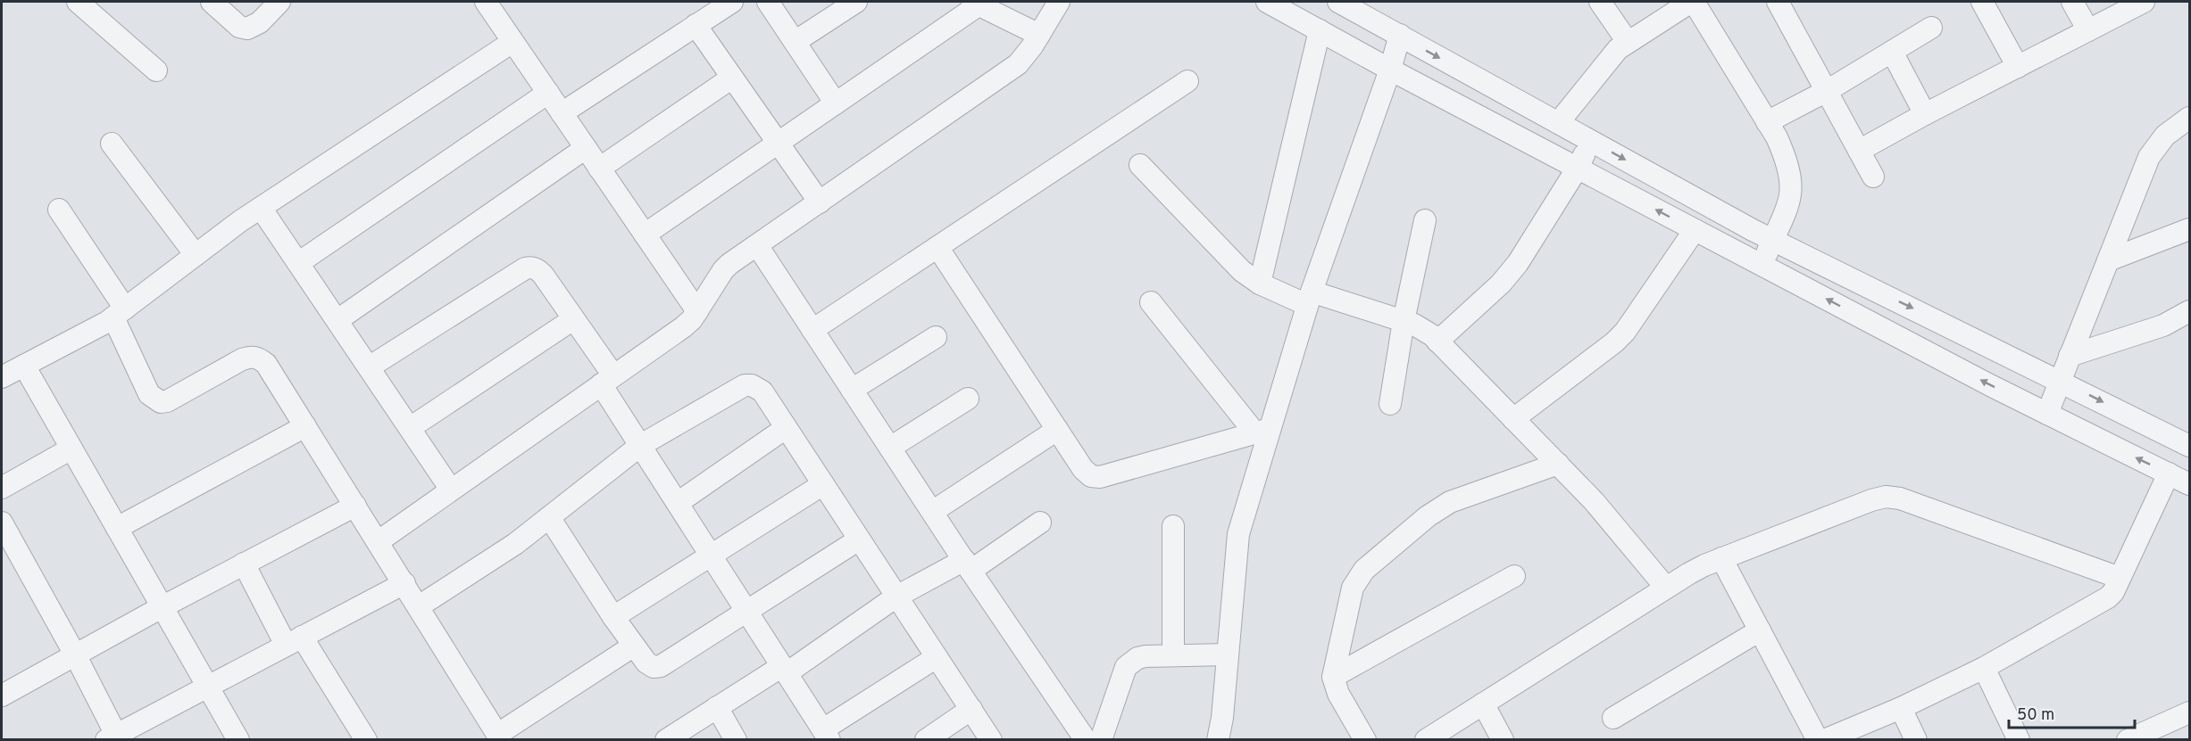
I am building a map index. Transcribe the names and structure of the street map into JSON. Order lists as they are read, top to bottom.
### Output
{
  "scale_bar": "50 m"
}
